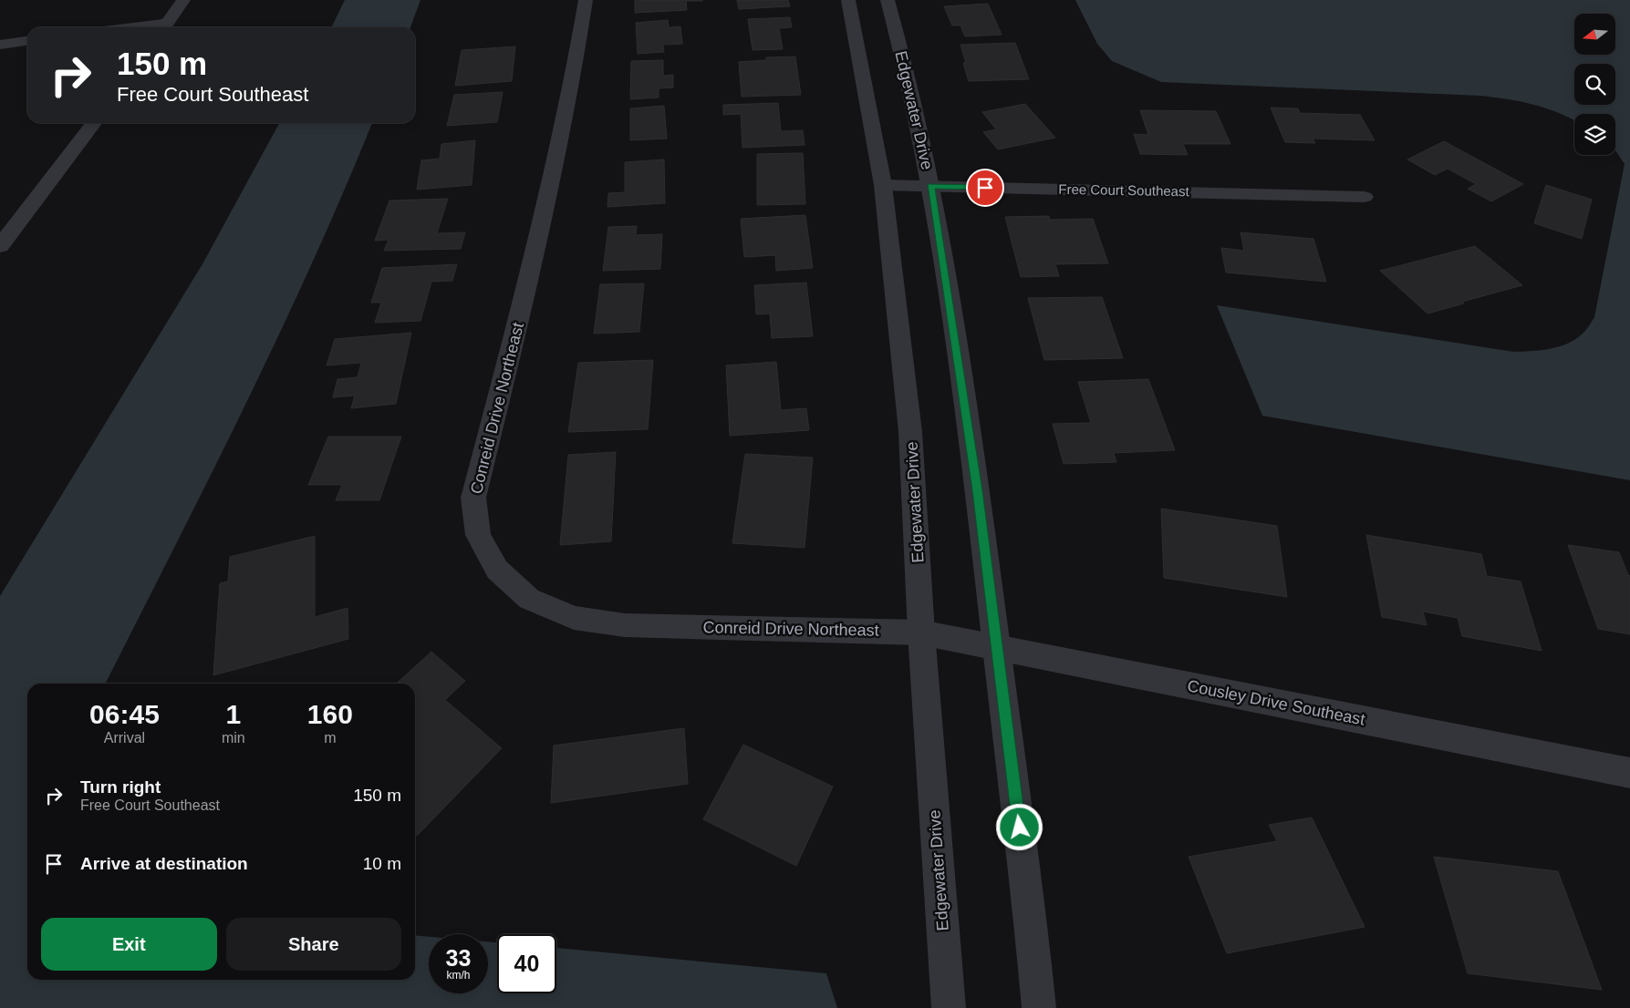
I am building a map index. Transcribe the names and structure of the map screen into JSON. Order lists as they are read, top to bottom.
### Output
{
  "streets": {
    "street": [
      "Edgewater Drive",
      "Free Court Southeast",
      "Conreid Drive Northeast",
      "Cousley Drive Southeast"
    ]
  },
  "crossings": [
    ["Edgewater Drive", "Free Court Southeast"],
    ["Edgewater Drive", "Conreid Drive Northeast"],
    ["Edgewater Drive", "Cousley Drive Southeast"],
    ["Conreid Drive Northeast", "Cousley Drive Southeast"]
  ],
  "north": "left",
  "page": {
    "turn": ["150 m", "Free Court Southeast"],
    "eta": [
      "06:45",
      "Arrival",
      "1",
      "min",
      "160",
      "m"
    ],
    "list": [
      {
        "name": "Turn right",
        "note": "Free Court Southeast",
        "value": "150 m"
      },
      {
        "name": "Arrive at destination",
        "value": "10 m"
      }
    ],
    "buttons": ["Exit", "Share"],
    "speed": "33 km/h",
    "limit": "40"
  }
}
